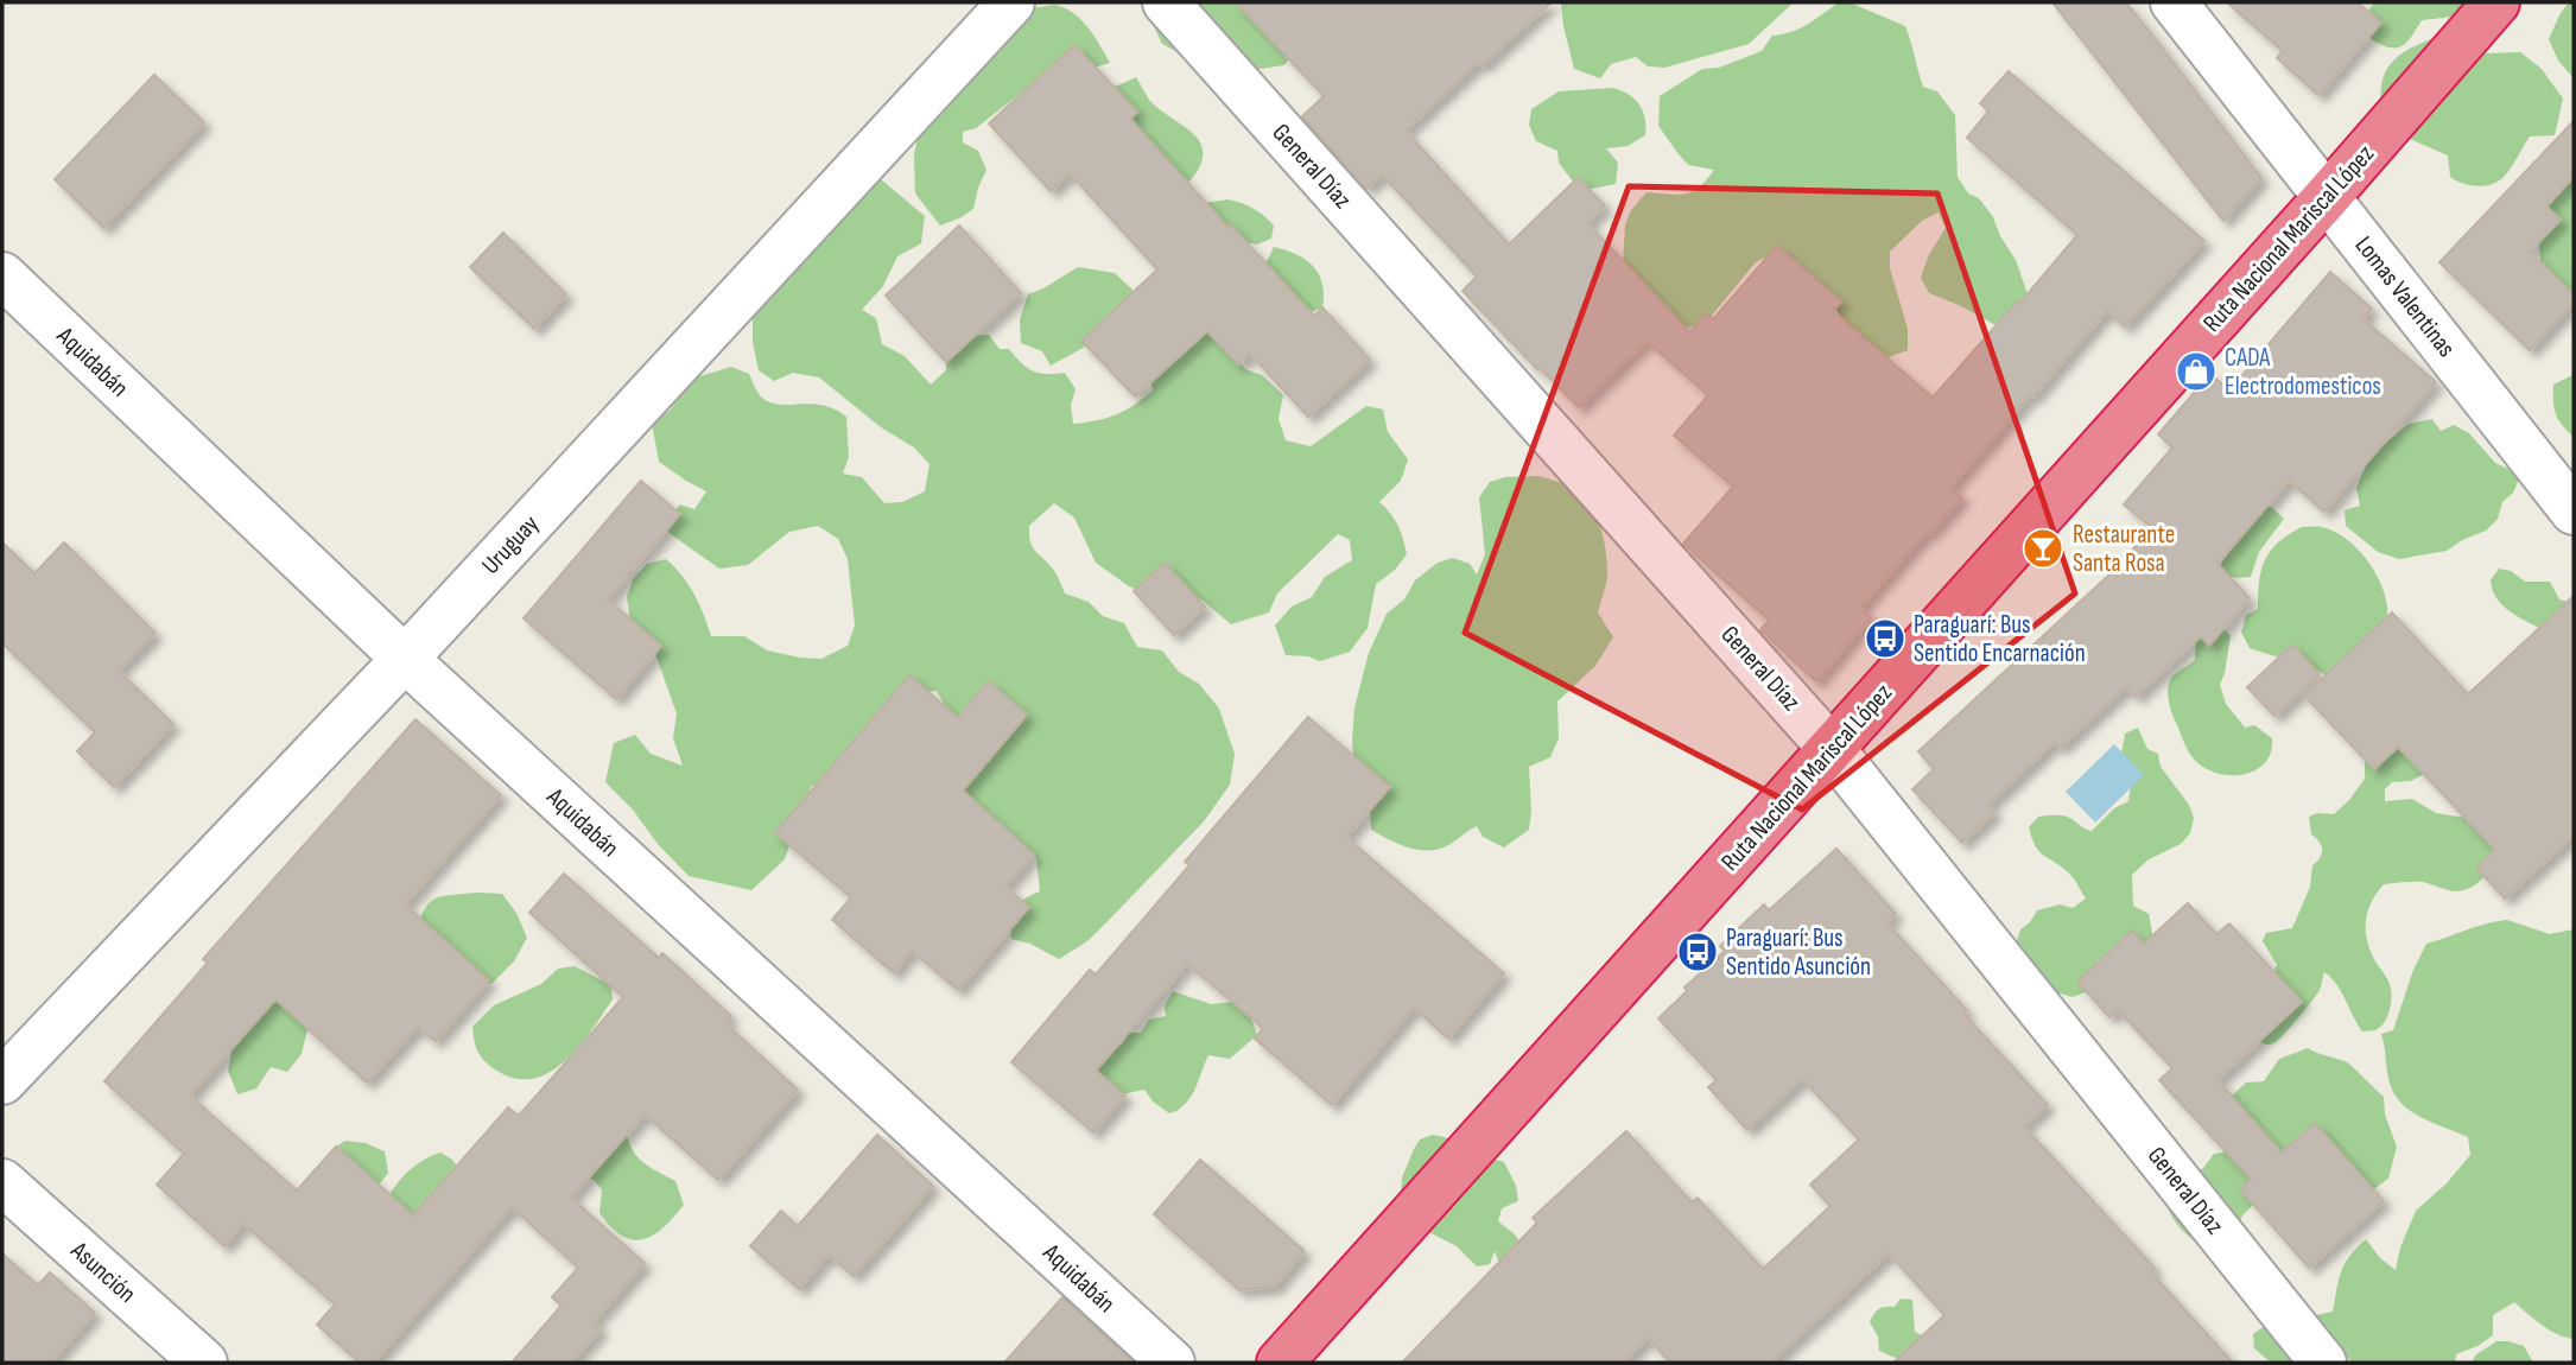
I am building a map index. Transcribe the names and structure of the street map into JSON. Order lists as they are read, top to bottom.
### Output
{
  "streets": {
    "highway": ["Ruta Nacional Mariscal López"],
    "street": [
      "General Díaz",
      "Lomas Valentinas",
      "Aquidabán",
      "Uruguay",
      "Asunción"
    ]
  },
  "crossings": [
    ["General Díaz", "Ruta Nacional Mariscal López"],
    ["Ruta Nacional Mariscal López", "Lomas Valentinas"],
    ["Aquidabán", "Uruguay"]
  ],
  "places": {
    "shop": ["CADA Electrodomesticos"],
    "bar": ["Restaurante Santa Rosa"],
    "bus stop": ["Paraguarí: Bus Sentido Encarnación", "Paraguarí: Bus Sentido Asunción"]
  }
}
